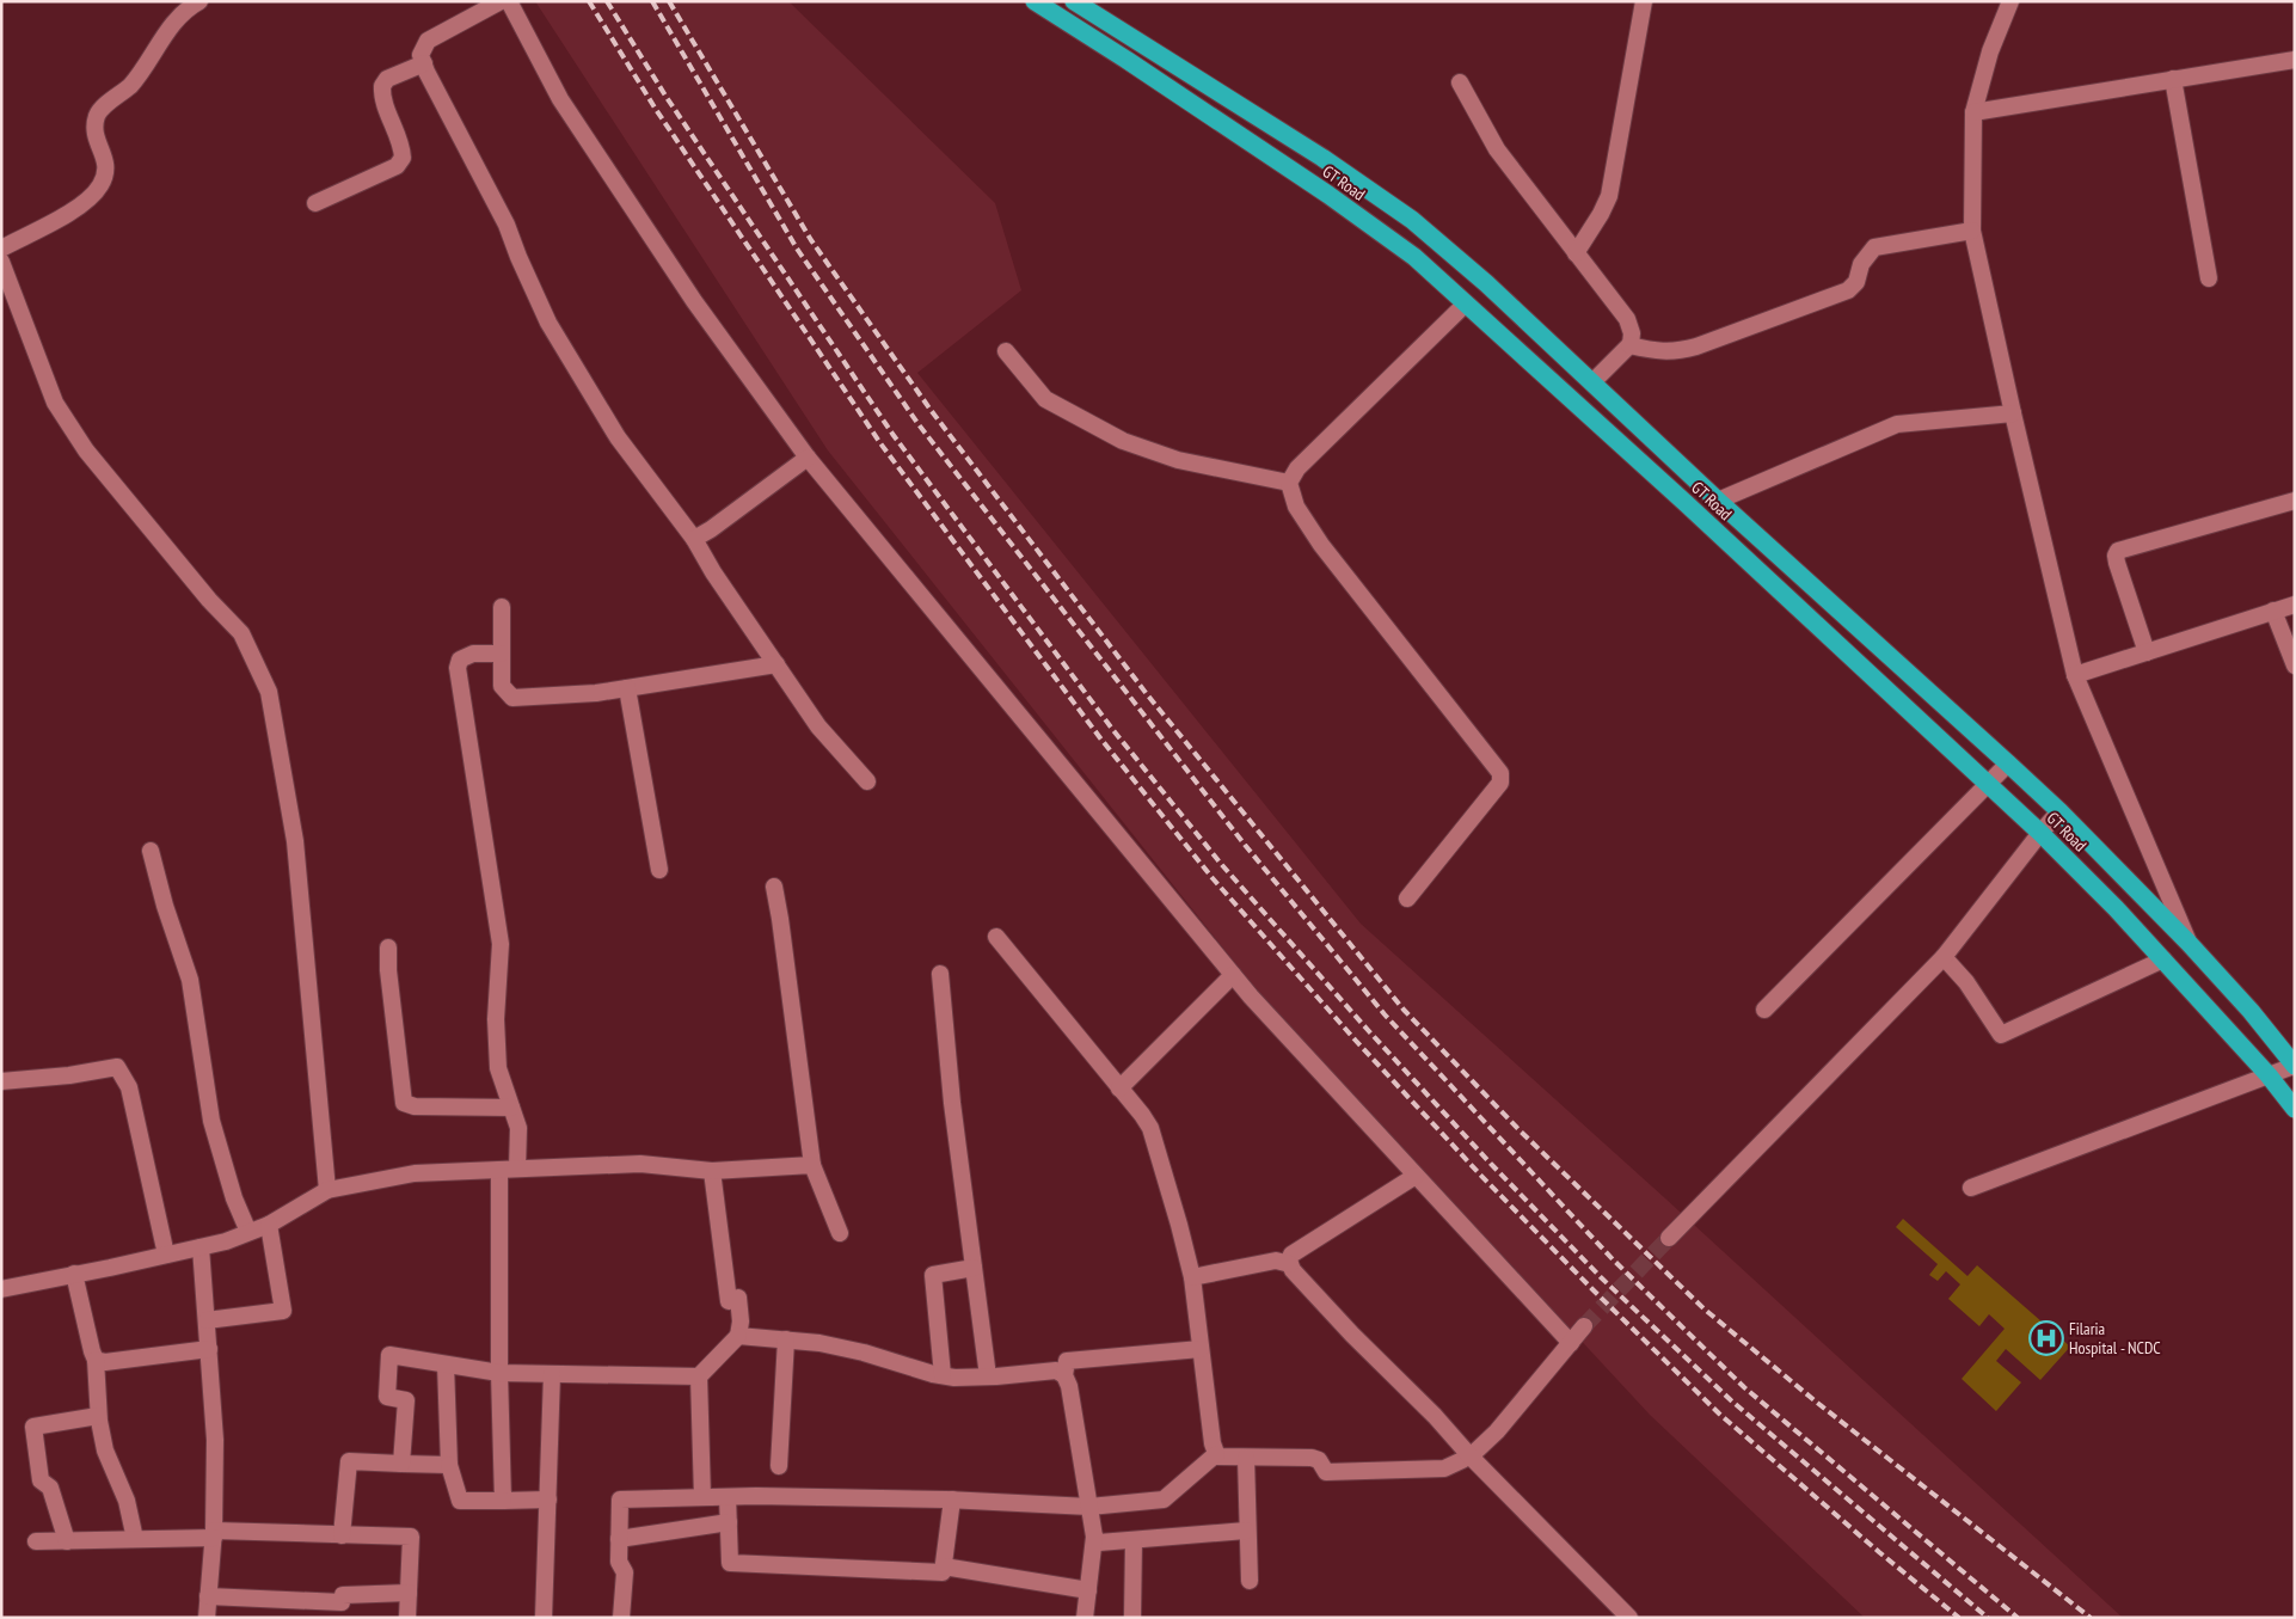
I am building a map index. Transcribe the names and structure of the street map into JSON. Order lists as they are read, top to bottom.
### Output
{
  "streets": {
    "highway": ["GT Road"]
  },
  "places": {
    "hospital": ["Filaria Hospital - NCDC"]
  }
}
